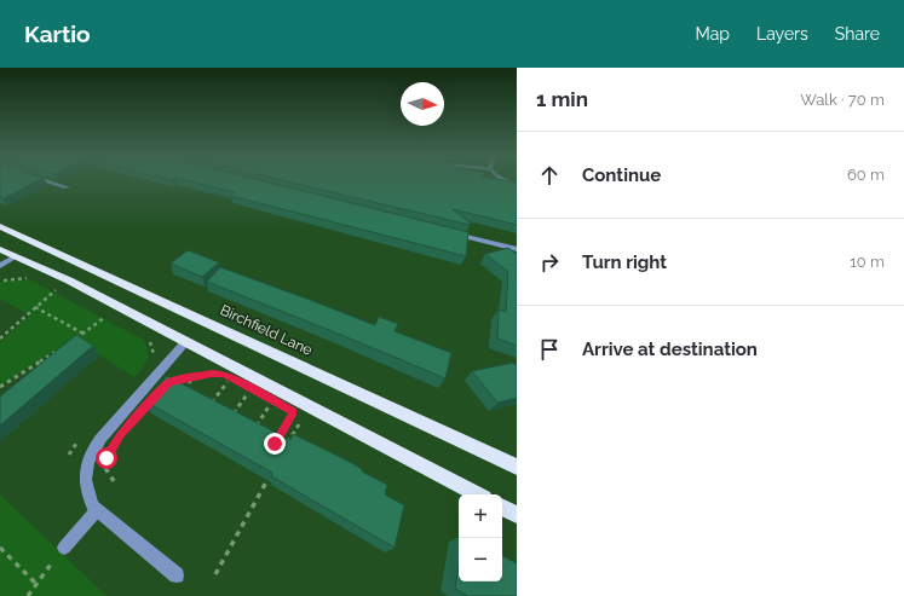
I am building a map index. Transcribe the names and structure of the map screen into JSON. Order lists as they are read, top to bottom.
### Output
{
  "streets": {
    "main road": ["Birchfield Lane"]
  },
  "north": "right",
  "page": {
    "header": "Kartio",
    "nav": ["Map", "Layers", "Share"],
    "heading": ["1 min", "Walk · 70 m"],
    "list": [
      ["Continue", "60 m"],
      ["Turn right", "10 m"],
      "Arrive at destination"
    ],
    "map_buttons": ["+", "−"]
  }
}
